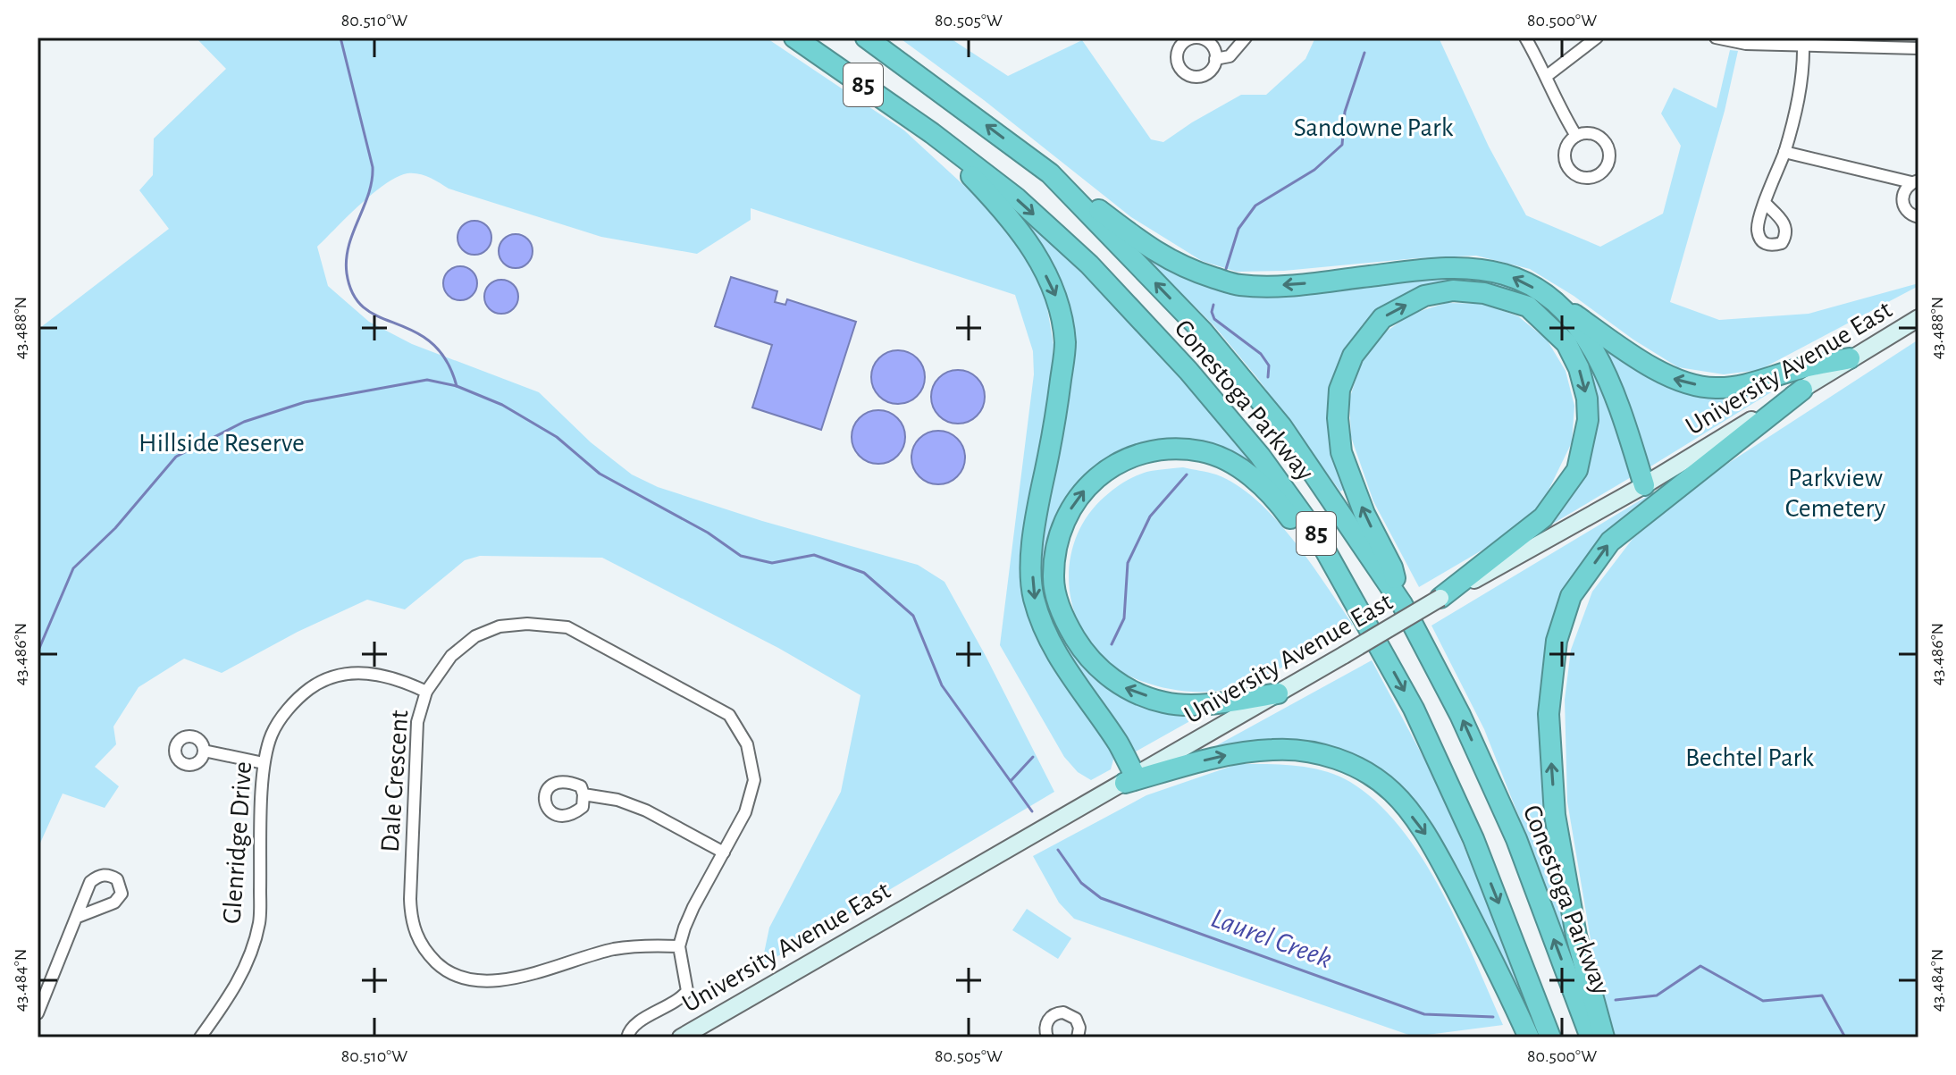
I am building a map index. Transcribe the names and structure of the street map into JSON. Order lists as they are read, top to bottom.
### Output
{
  "streets": {
    "highway": ["85", "Conestoga Parkway"],
    "main road": ["University Avenue East"],
    "street": ["Dale Crescent", "Glenridge Drive"]
  },
  "crossings": [
    ["Dale Crescent", "Glenridge Drive"]
  ],
  "water": ["Laurel Creek"],
  "parks": [
    "Sandowne Park",
    "Hillside Reserve",
    "Parkview Cemetery",
    "Bechtel Park"
  ],
  "coordinates": [
    "80.510°W",
    "80.505°W",
    "80.500°W",
    "43.488°N",
    "43.486°N",
    "43.484°N"
  ]
}
